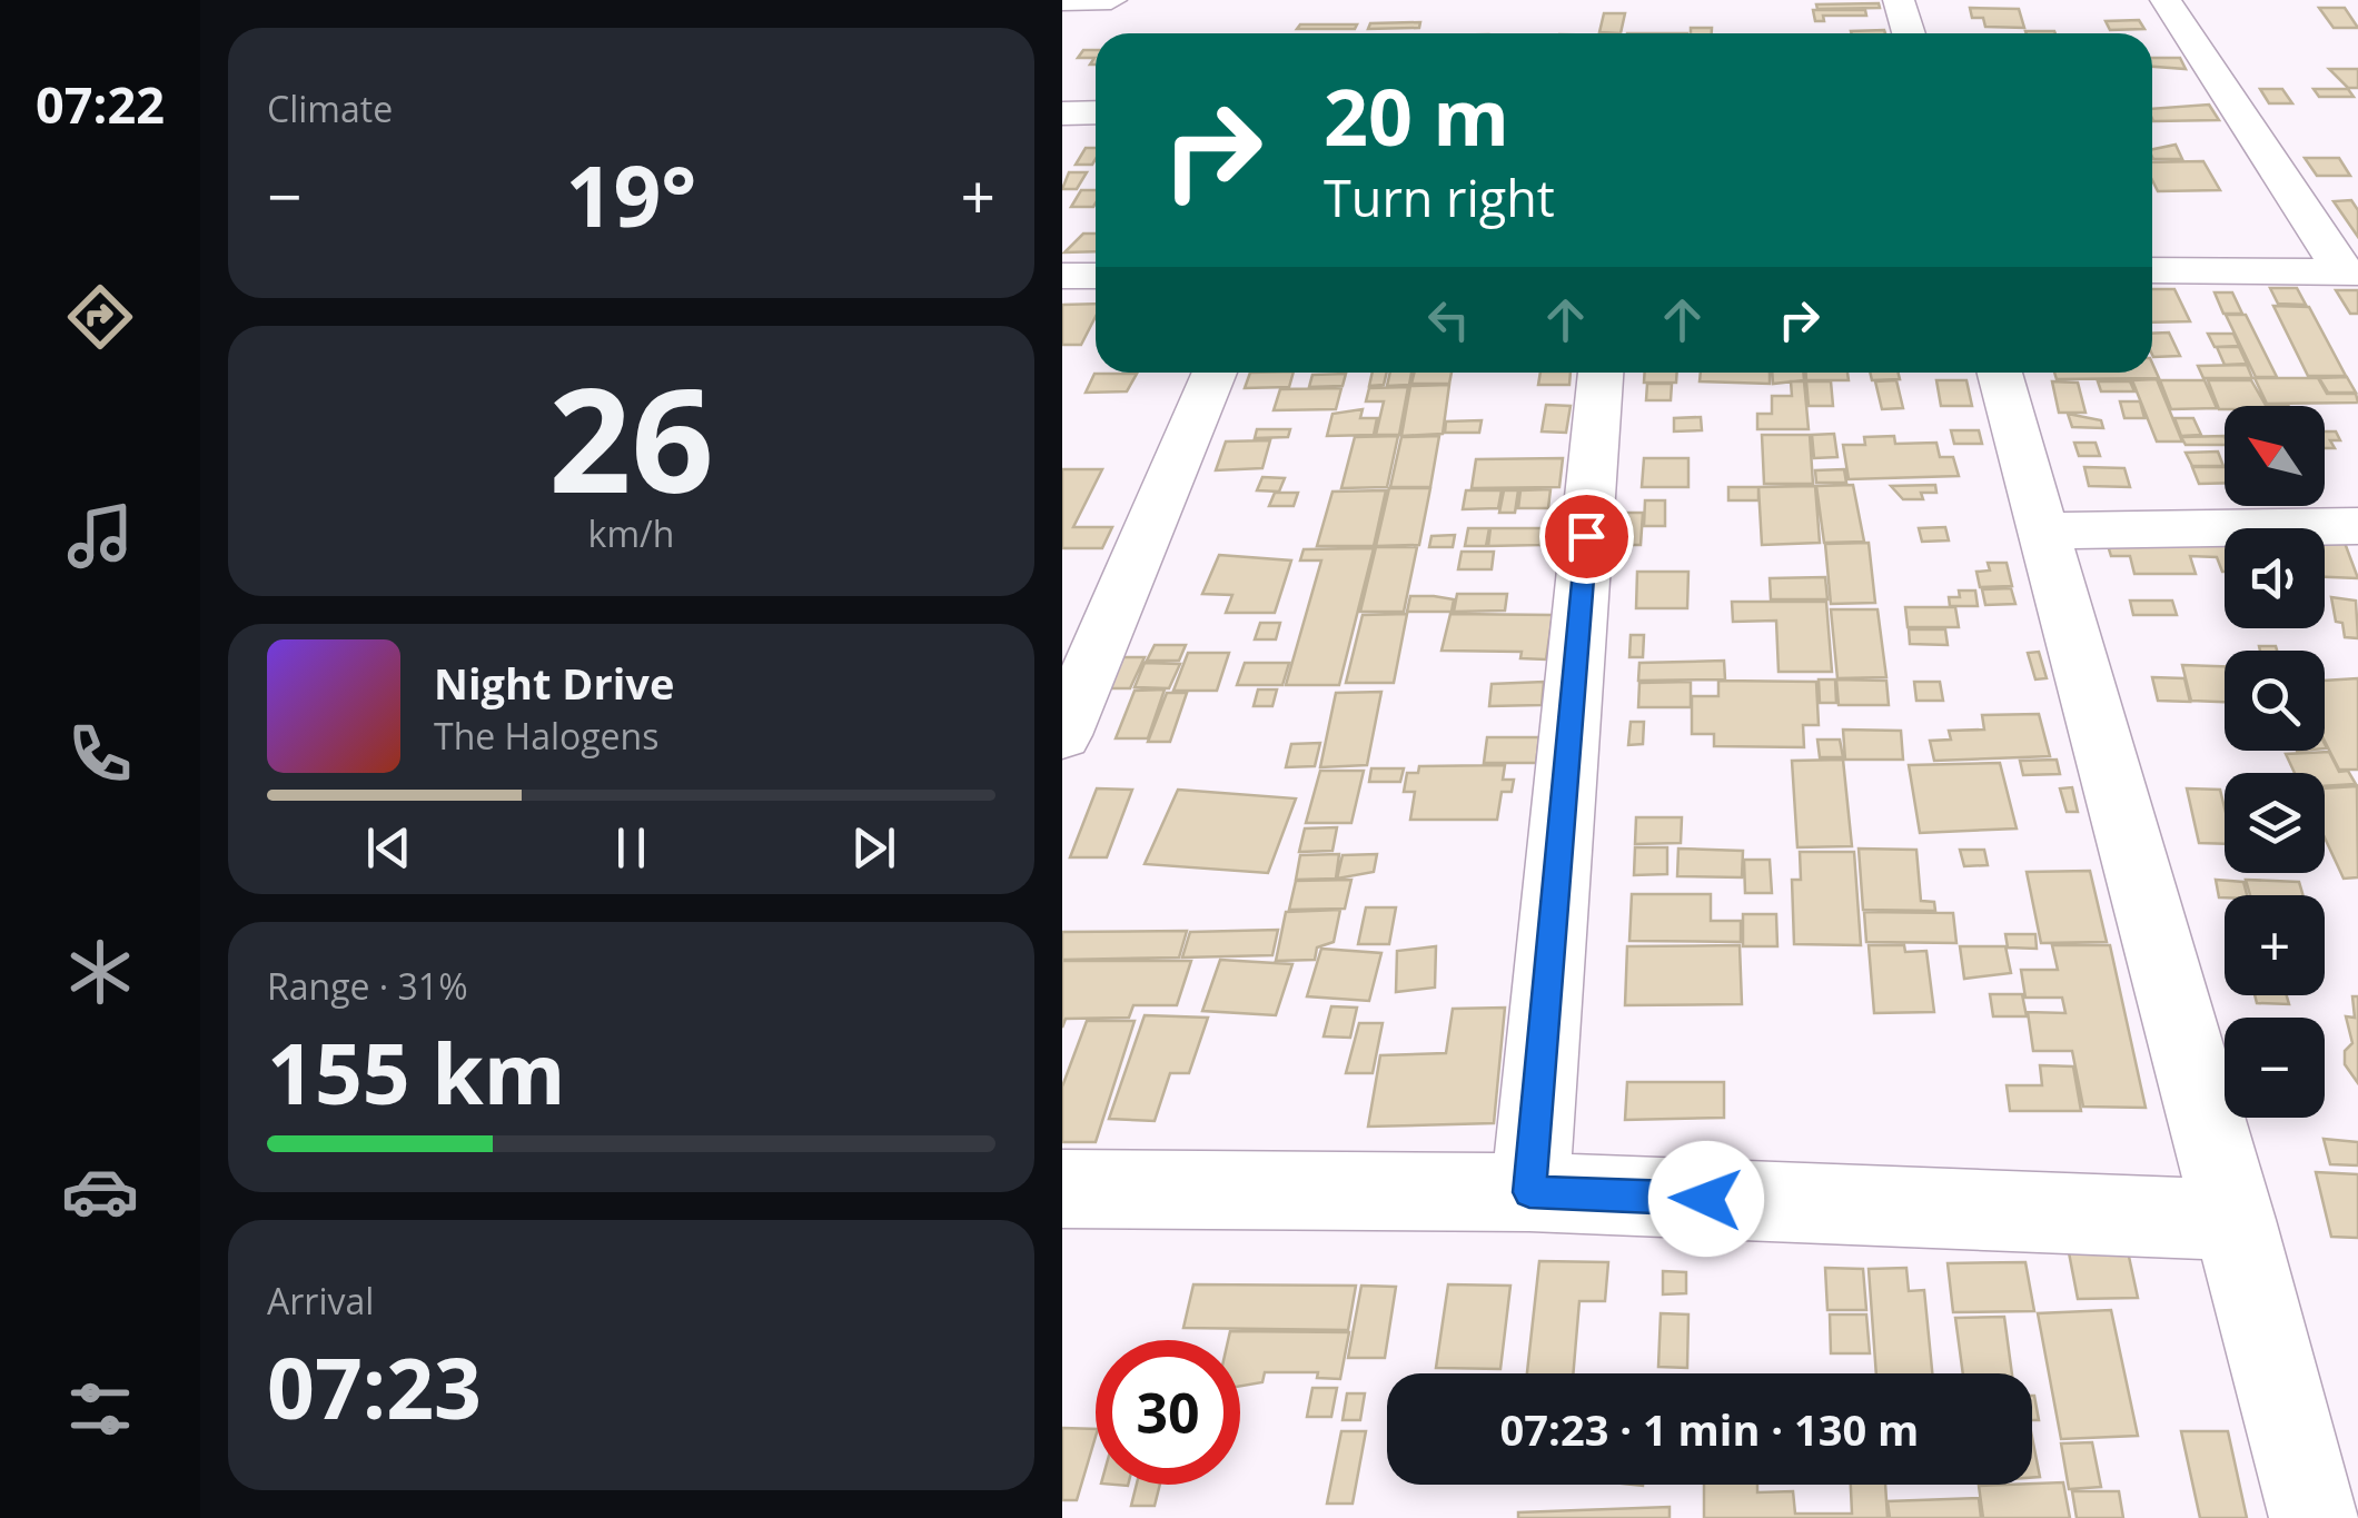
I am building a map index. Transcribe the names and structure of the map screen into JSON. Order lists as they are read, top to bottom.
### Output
{
  "north": "top left",
  "page": {
    "tabs": "07:22",
    "tile": [
      "Climate",
      ["26", "km/h"],
      ["Range · 31%", "155 km"],
      ["Arrival", "07:23"]
    ],
    "turn": ["20 m", "Turn right"],
    "heat": ["−", "19°", "+"],
    "map_buttons": ["+", "−"],
    "song": ["Night Drive", "The Halogens"],
    "limit": "30",
    "trip": "07:23 · 1 min · 130 m"
  }
}
